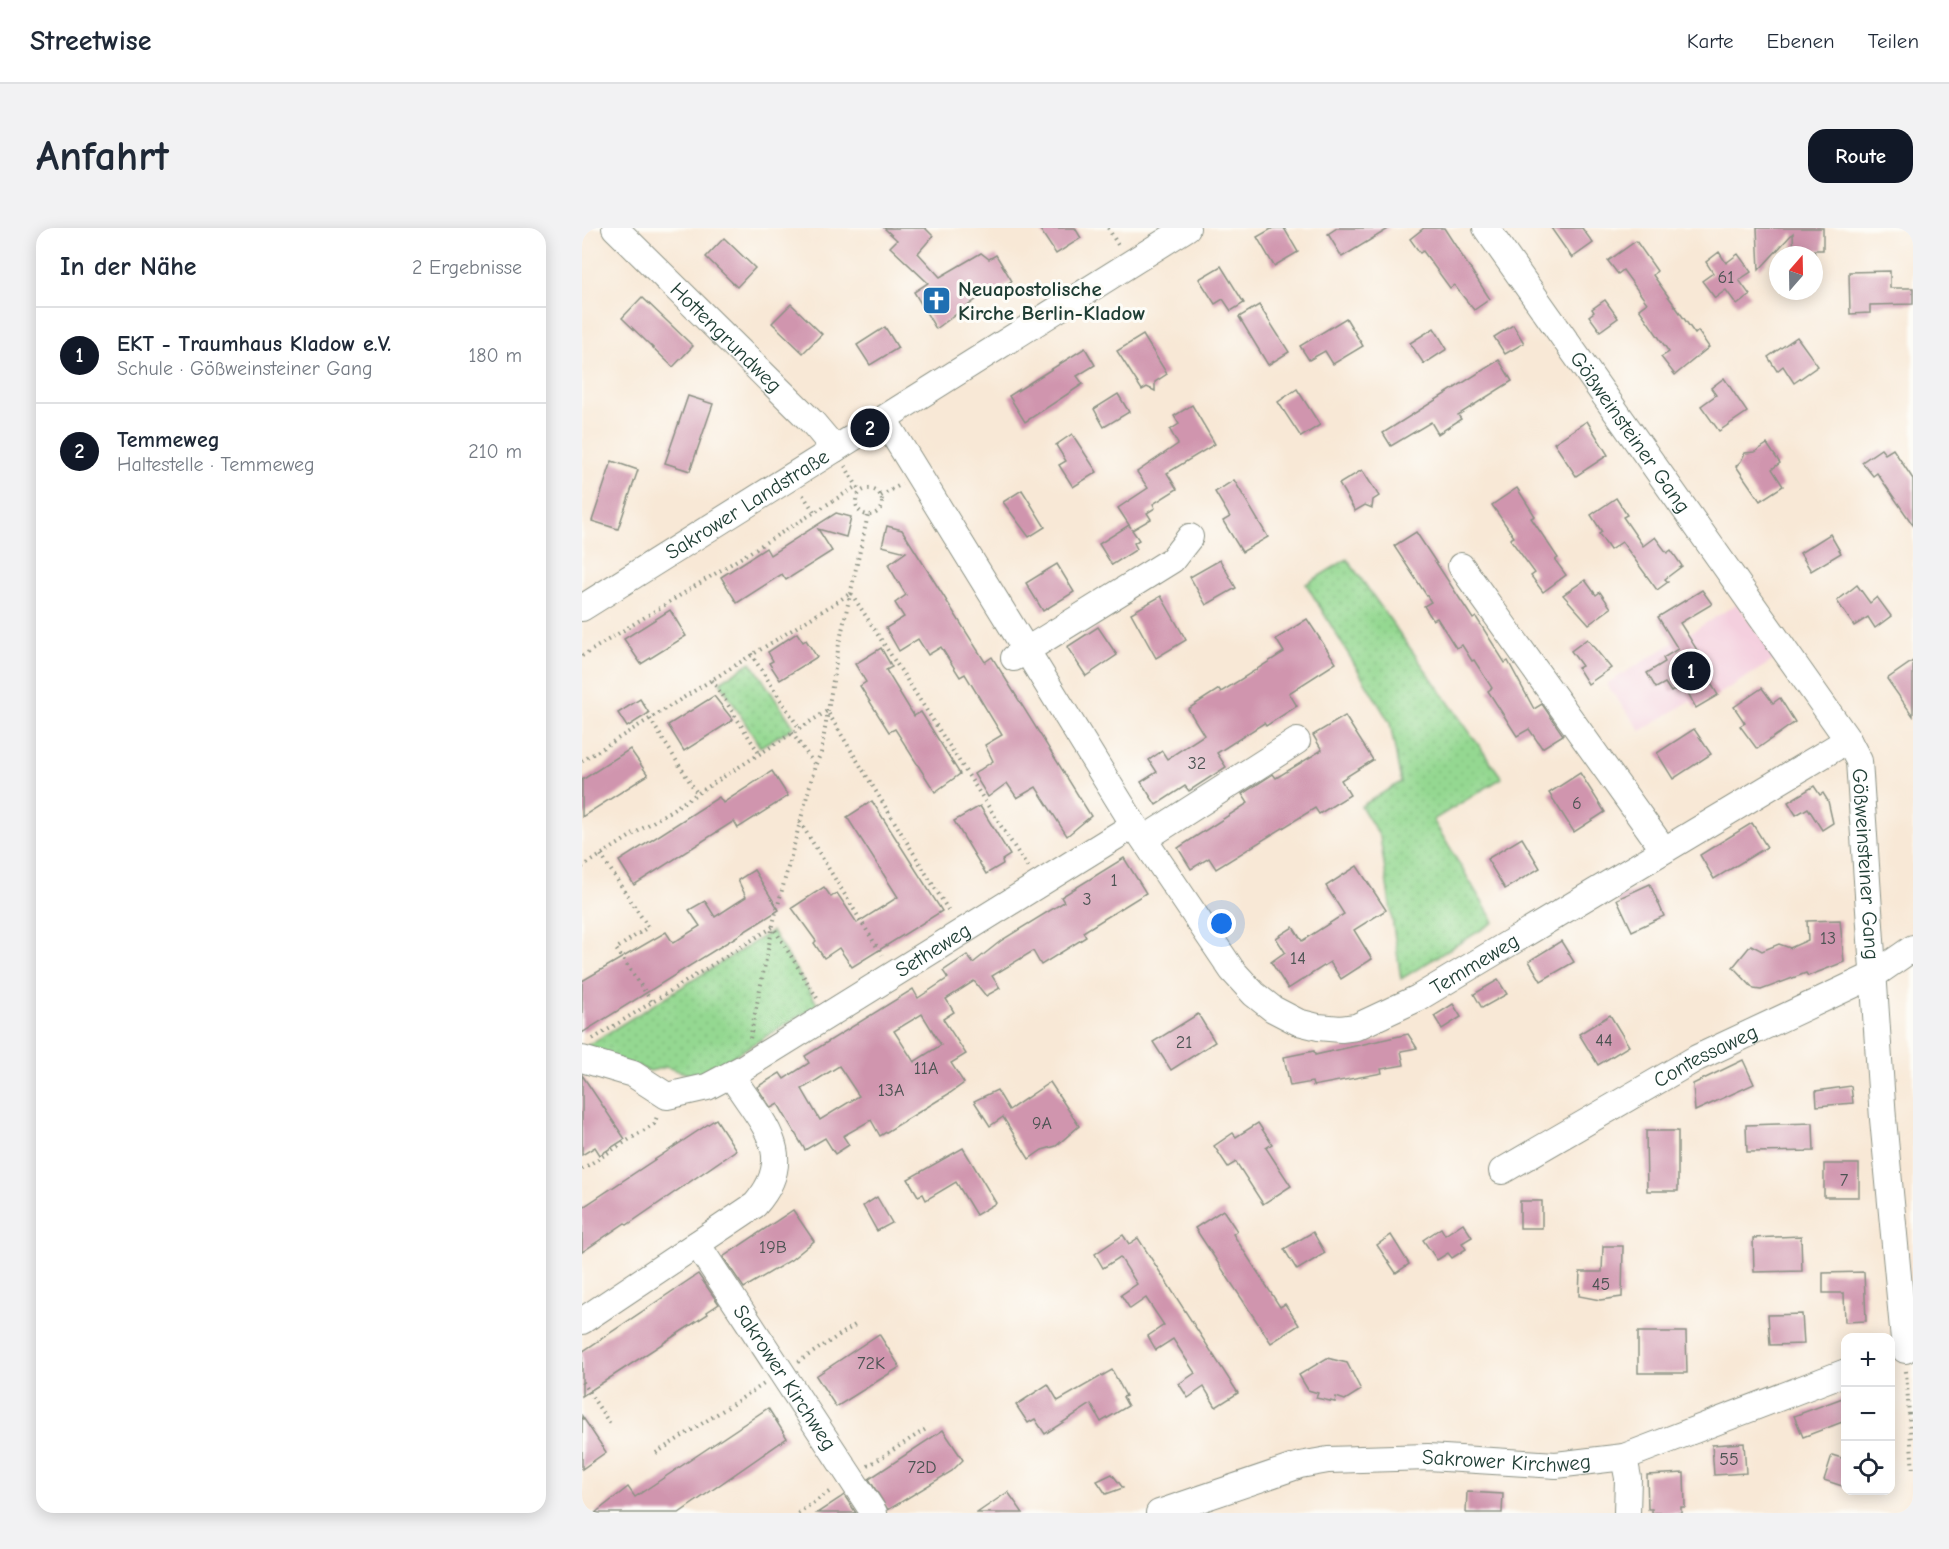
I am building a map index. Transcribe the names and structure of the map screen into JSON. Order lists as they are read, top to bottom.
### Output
{
  "streets": {
    "street": [
      "Hottengrundweg",
      "Gößweinsteiner Gang",
      "Sakrower Landstraße",
      "Setheweg",
      "Temmeweg",
      "Contessaweg",
      "Sakrower Kirchweg"
    ]
  },
  "crossings": [
    ["Hottengrundweg", "Sakrower Landstraße"],
    ["Gößweinsteiner Gang", "Temmeweg"],
    ["Gößweinsteiner Gang", "Contessaweg"],
    ["Sakrower Landstraße", "Temmeweg"],
    ["Setheweg", "Temmeweg"]
  ],
  "places": {
    "church": ["Neuapostolische Kirche Berlin-Kladow"]
  },
  "house_numbers": [
    "61",
    "32",
    "6",
    "1",
    "3",
    "13",
    "14",
    "44",
    "21",
    "11A",
    "13A",
    "9A",
    "7",
    "19B",
    "45",
    "72K",
    "55",
    "72D"
  ],
  "north": "top",
  "page": {
    "header": "Streetwise",
    "nav": ["Karte", "Ebenen", "Teilen"],
    "buttons": "Route",
    "title": "Anfahrt",
    "heading": ["In der Nähe", "2 Ergebnisse"],
    "list": [
      {
        "mark": "1",
        "name": "EKT - Traumhaus Kladow e.V.",
        "note": "Schule · Gößweinsteiner Gang",
        "value": "180 m"
      },
      {
        "mark": "2",
        "name": "Temmeweg",
        "note": "Haltestelle · Temmeweg",
        "value": "210 m"
      }
    ],
    "pins": ["2", "1"],
    "map_buttons": ["+", "−"]
  }
}
